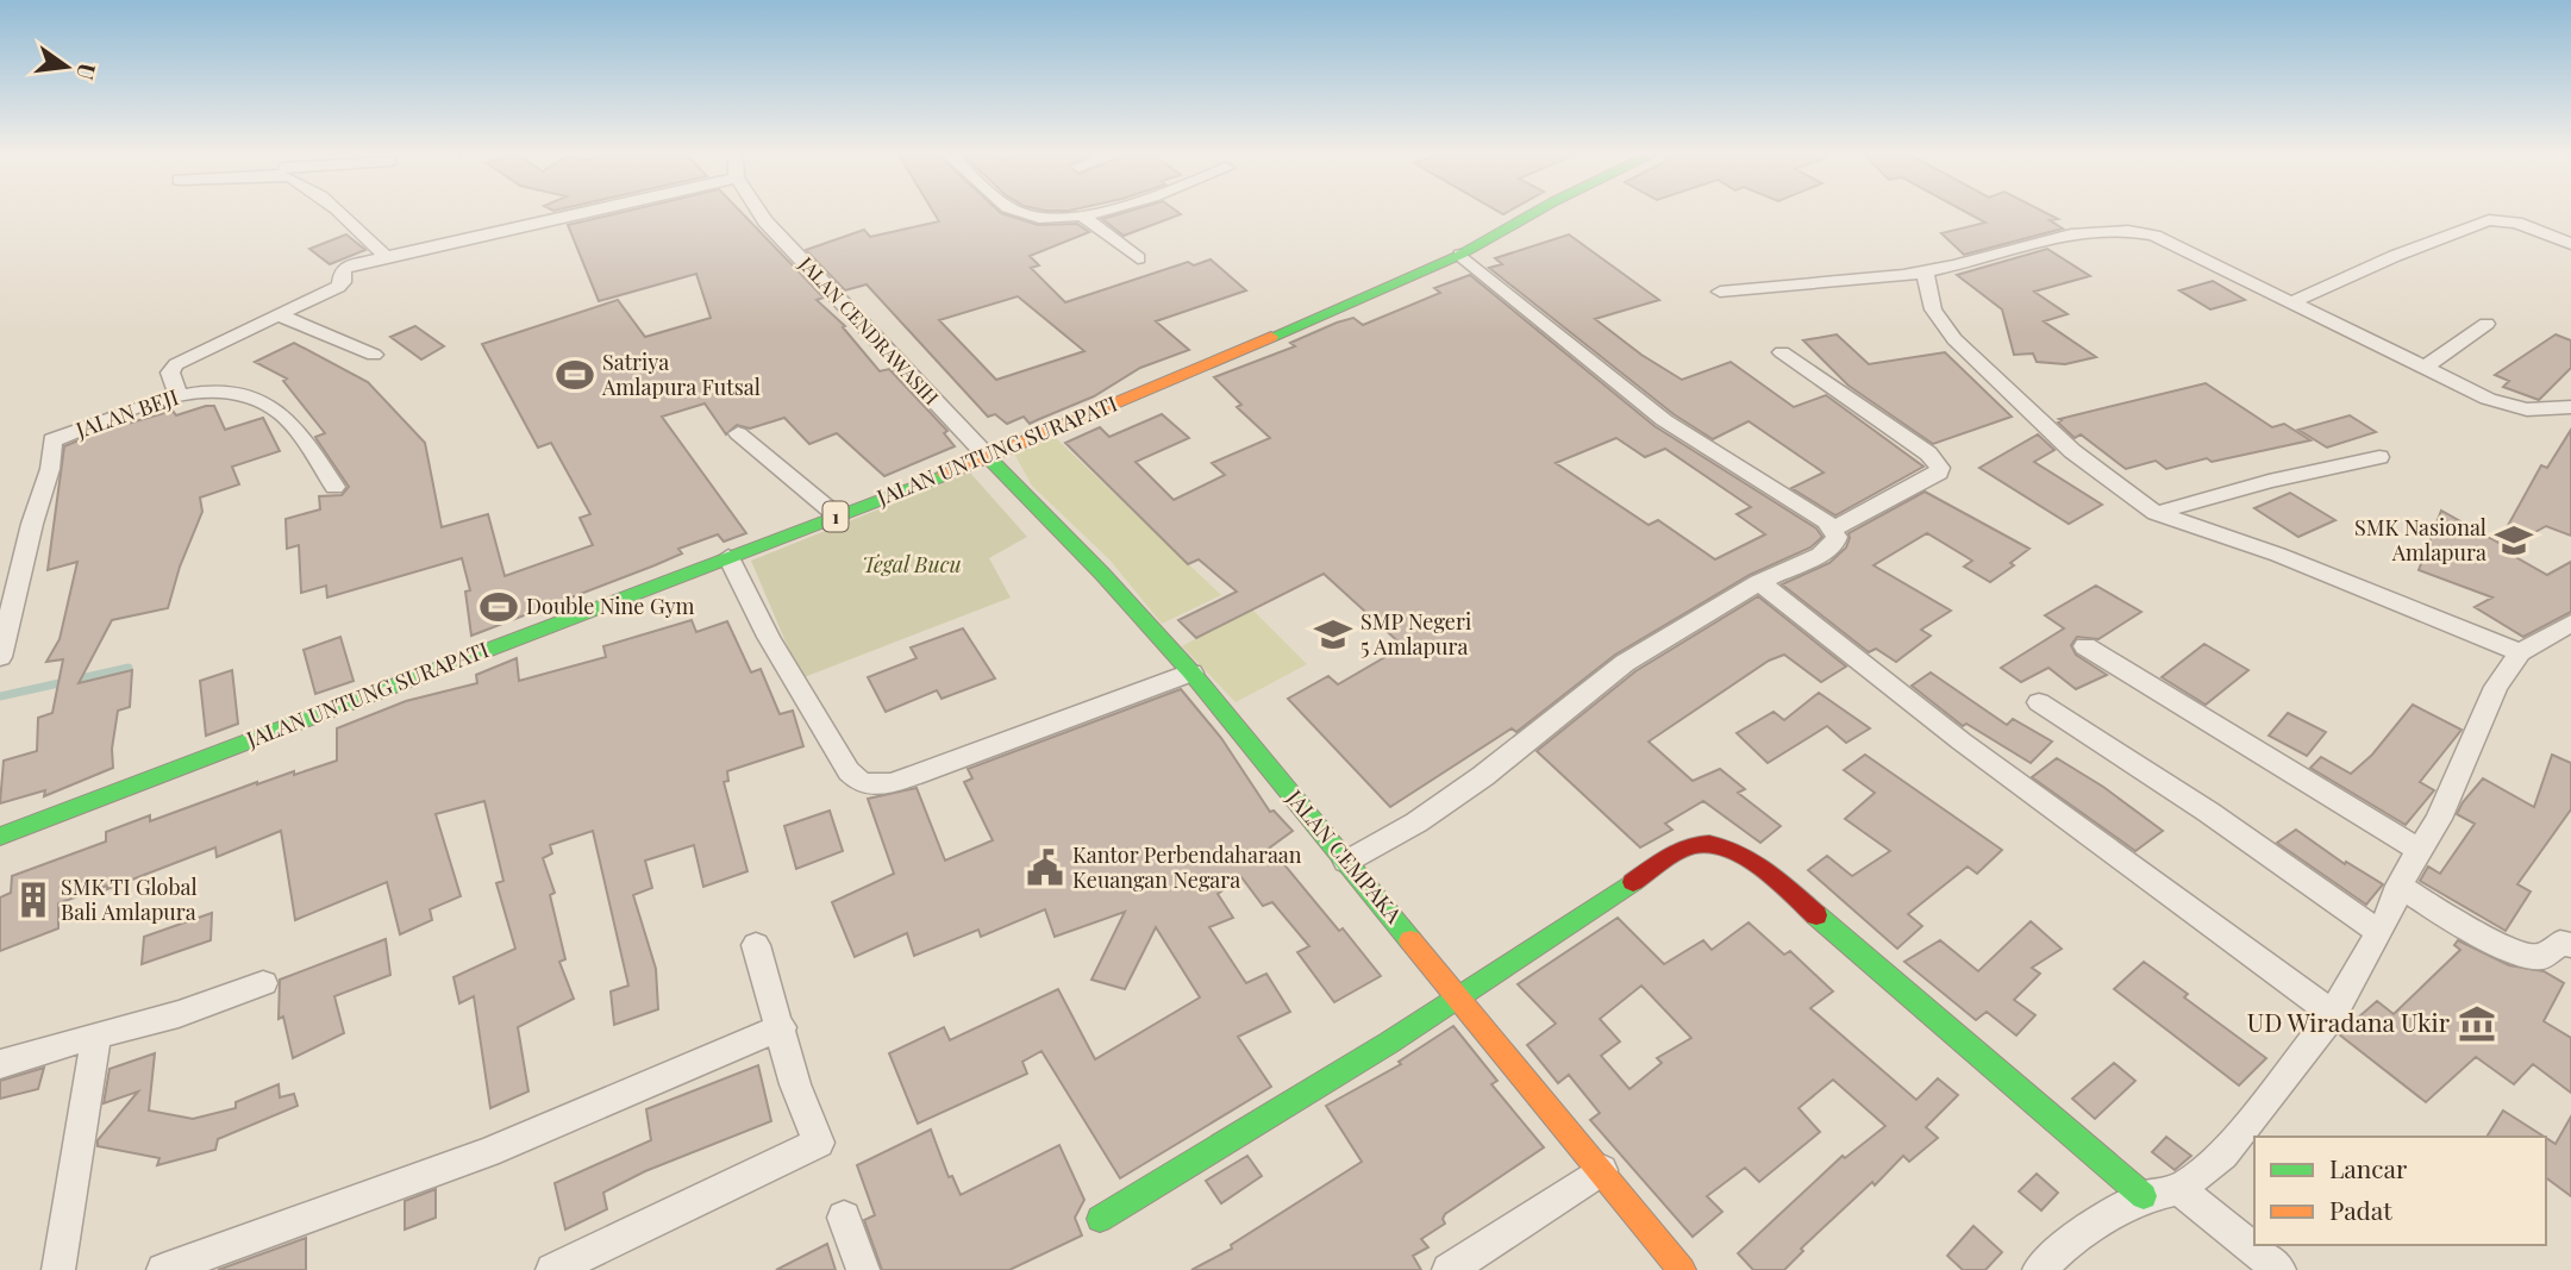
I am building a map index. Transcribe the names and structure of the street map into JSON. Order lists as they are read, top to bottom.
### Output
{
  "streets": {
    "main road": ["JALAN UNTUNG SURAPATI", "1", "JALAN CEMPAKA"],
    "street": ["JALAN CENDRAWASIH", "JALAN BEJI"]
  },
  "crossings": [
    ["JALAN CENDRAWASIH", "JALAN UNTUNG SURAPATI"],
    ["JALAN CENDRAWASIH", "JALAN CEMPAKA"],
    ["JALAN UNTUNG SURAPATI", "JALAN CEMPAKA"]
  ],
  "parks": ["Tegal Bucu"],
  "places": {
    "sports": ["Satriya Amlapura Futsal", "Double Nine Gym"],
    "school or university": ["SMK Nasional Amlapura", "SMP Negeri 5 Amlapura"],
    "public building": ["Kantor Perbendaharaan Keuangan Negara"],
    "building": ["SMK TI Global Bali Amlapura"],
    "museum": ["UD Wiradana Ukir"]
  },
  "legend": ["Lancar", "Padat"],
  "north": "right"
}
